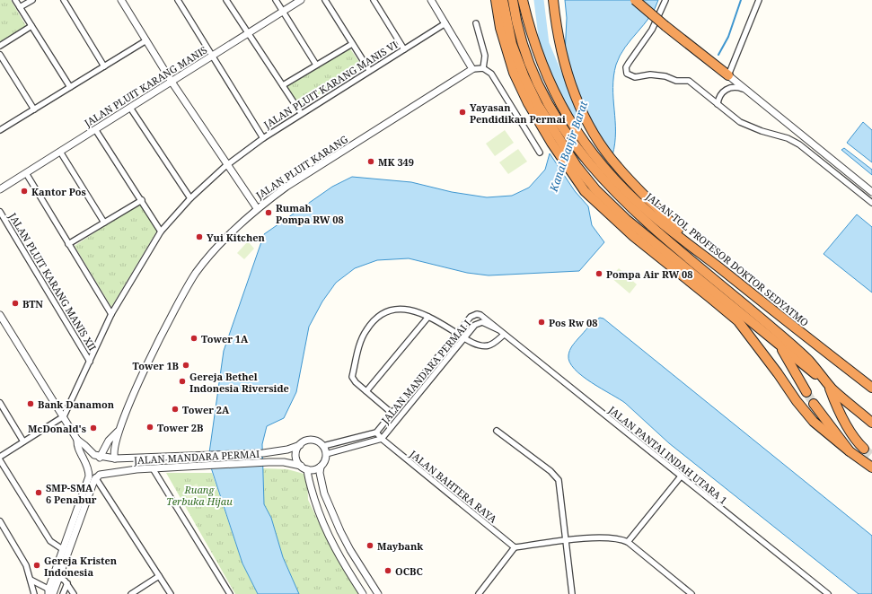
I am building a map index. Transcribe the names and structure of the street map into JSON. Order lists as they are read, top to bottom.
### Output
{
  "streets": {
    "highway": ["JALAN TOL PROFESOR DOKTOR SEDYATMO"],
    "street": [
      "JALAN PLUIT KARANG MANIS VI",
      "JALAN PLUIT KARANG MANIS",
      "JALAN PLUIT KARANG",
      "JALAN PLUIT KARANG MANIS XII",
      "JALAN MANDARA PERMAI I",
      "JALAN PANTAI INDAH UTARA 1",
      "JALAN MANDARA PERMAI",
      "JALAN BAHTERA RAYA"
    ]
  },
  "crossings": [
    ["JALAN PLUIT KARANG MANIS VI", "JALAN PLUIT KARANG MANIS XII"],
    ["JALAN PLUIT KARANG", "JALAN MANDARA PERMAI"],
    ["JALAN MANDARA PERMAI I", "JALAN PANTAI INDAH UTARA 1"],
    ["JALAN MANDARA PERMAI I", "JALAN MANDARA PERMAI"],
    ["JALAN MANDARA PERMAI I", "JALAN BAHTERA RAYA"]
  ],
  "water": ["Kanal Banjir Barat"],
  "parks": ["Ruang Terbuka Hijau"],
  "places": [
    "Yayasan Pendidikan Permai",
    "MK 349",
    "Kantor Pos",
    "Rumah Pompa RW 08",
    "Yui Kitchen",
    "Pompa Air RW 08",
    "BTN",
    "Pos Rw 08",
    "Tower 1A",
    "Tower 1B",
    "Gereja Bethel Indonesia Riverside",
    "Bank Danamon",
    "Tower 2A",
    "Tower 2B",
    "McDonald's",
    "SMP-SMA 6 Penabur",
    "Maybank",
    "Gereja Kristen Indonesia",
    "OCBC"
  ]
}
